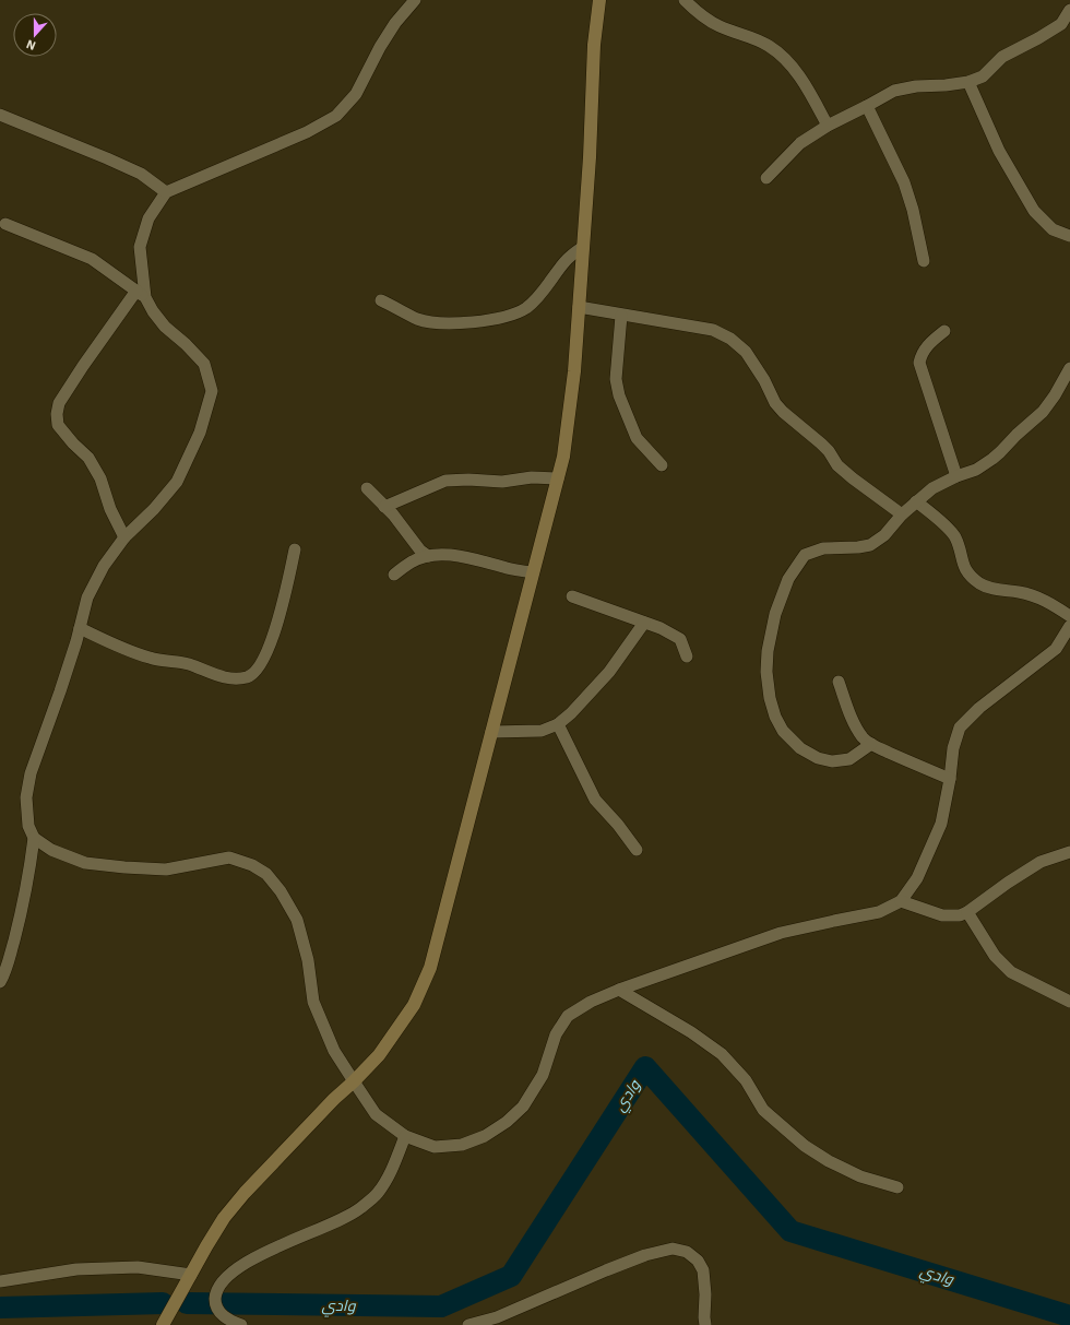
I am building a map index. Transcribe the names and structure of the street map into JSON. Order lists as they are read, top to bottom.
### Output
{
  "water": ["وادي"],
  "north": "bottom"
}
